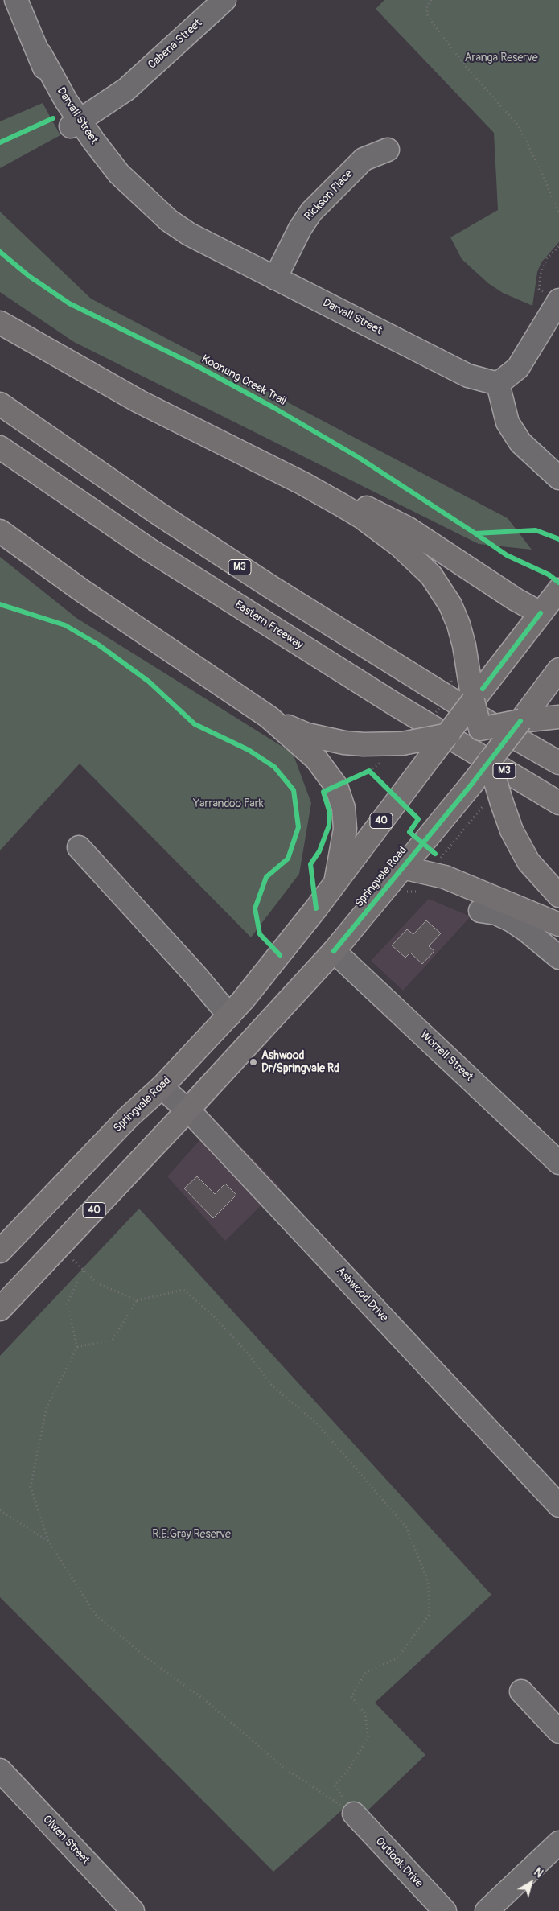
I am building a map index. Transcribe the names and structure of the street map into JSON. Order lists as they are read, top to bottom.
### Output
{
  "streets": {
    "main road": [
      "M3",
      "Eastern Freeway",
      "40",
      "Springvale Road"
    ],
    "street": [
      "Cabena Street",
      "Darvall Street",
      "Rickson Place",
      "Worrell Street",
      "Ashwood Drive",
      "Olwen Street",
      "Outlook Drive"
    ],
    "cycle path": ["Koonung Creek Trail"]
  },
  "crossings": [
    ["Cabena Street", "Darvall Street"],
    ["Darvall Street", "Rickson Place"],
    ["Springvale Road", "Worrell Street"],
    ["Springvale Road", "Ashwood Drive"]
  ],
  "parks": ["Aranga Reserve", "Yarrandoo Park", "R.E.Gray Reserve"],
  "places": ["Ashwood Dr/Springvale Rd"],
  "north": "top right"
}
